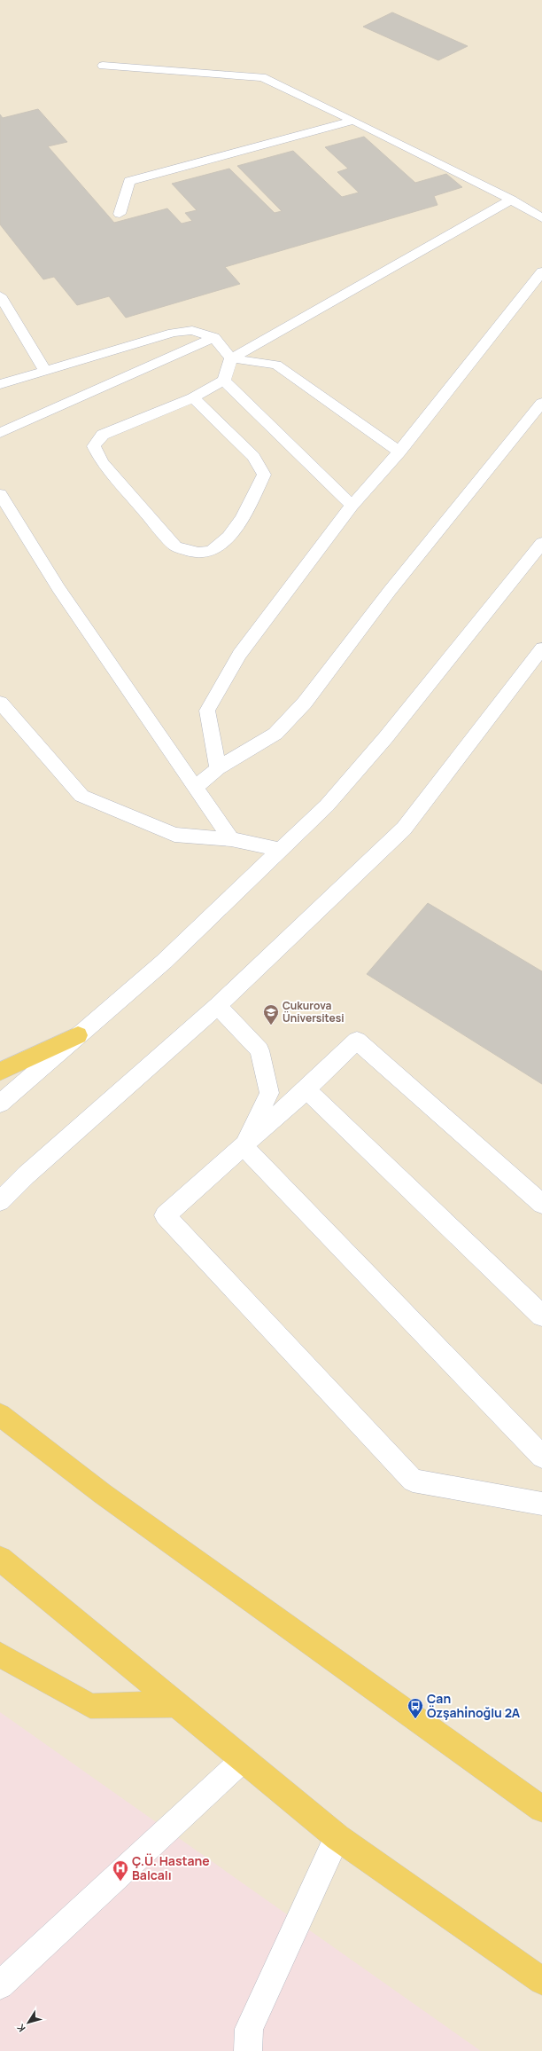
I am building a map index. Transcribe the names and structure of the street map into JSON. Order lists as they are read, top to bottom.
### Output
{
  "places": {
    "school or university": ["Çukurova Üniversitesi"],
    "bus stop": ["Can Özşahi̇noğlu 2A"],
    "hospital": ["Ç.Ü. Hastane Balcalı"]
  },
  "north": "bottom left"
}
